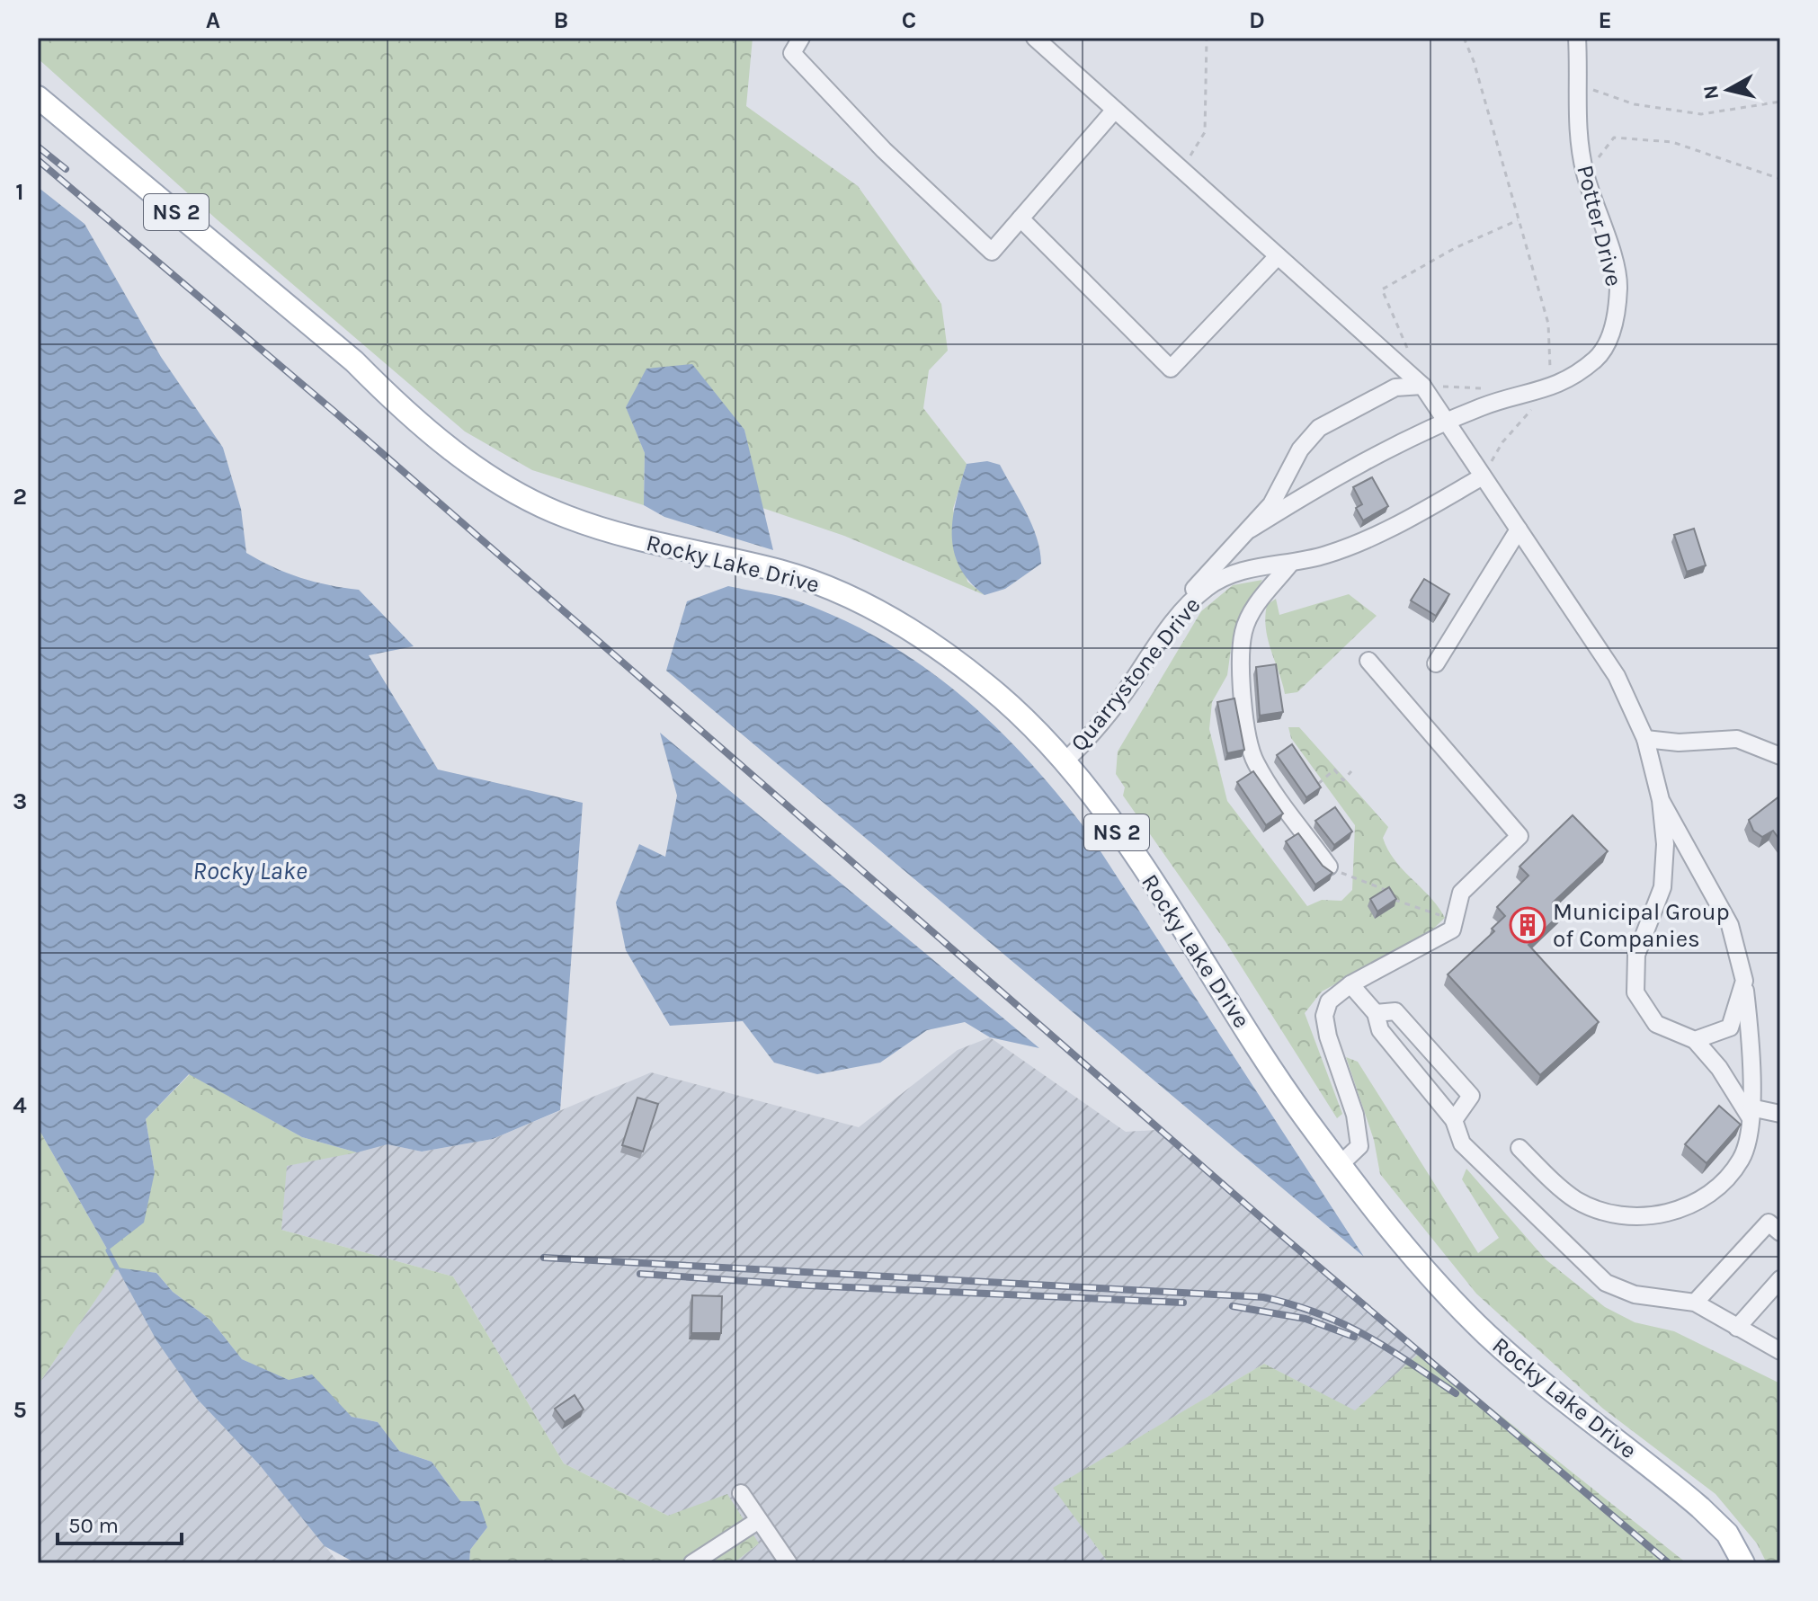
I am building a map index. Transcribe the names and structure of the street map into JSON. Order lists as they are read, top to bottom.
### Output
{
  "streets": {
    "main road": ["NS 2", "Rocky Lake Drive"],
    "street": ["Potter Drive", "Quarrystone Drive"]
  },
  "crossings": [
    ["Rocky Lake Drive", "Quarrystone Drive"]
  ],
  "water": ["Rocky Lake"],
  "places": {
    "building": ["Municipal Group of Companies"]
  },
  "scale_bar": "50 m",
  "north": "left",
  "grid": {
    "columns": [
      "A",
      "B",
      "C",
      "D",
      "E"
    ],
    "rows": [
      "1",
      "2",
      "3",
      "4",
      "5"
    ]
  }
}
